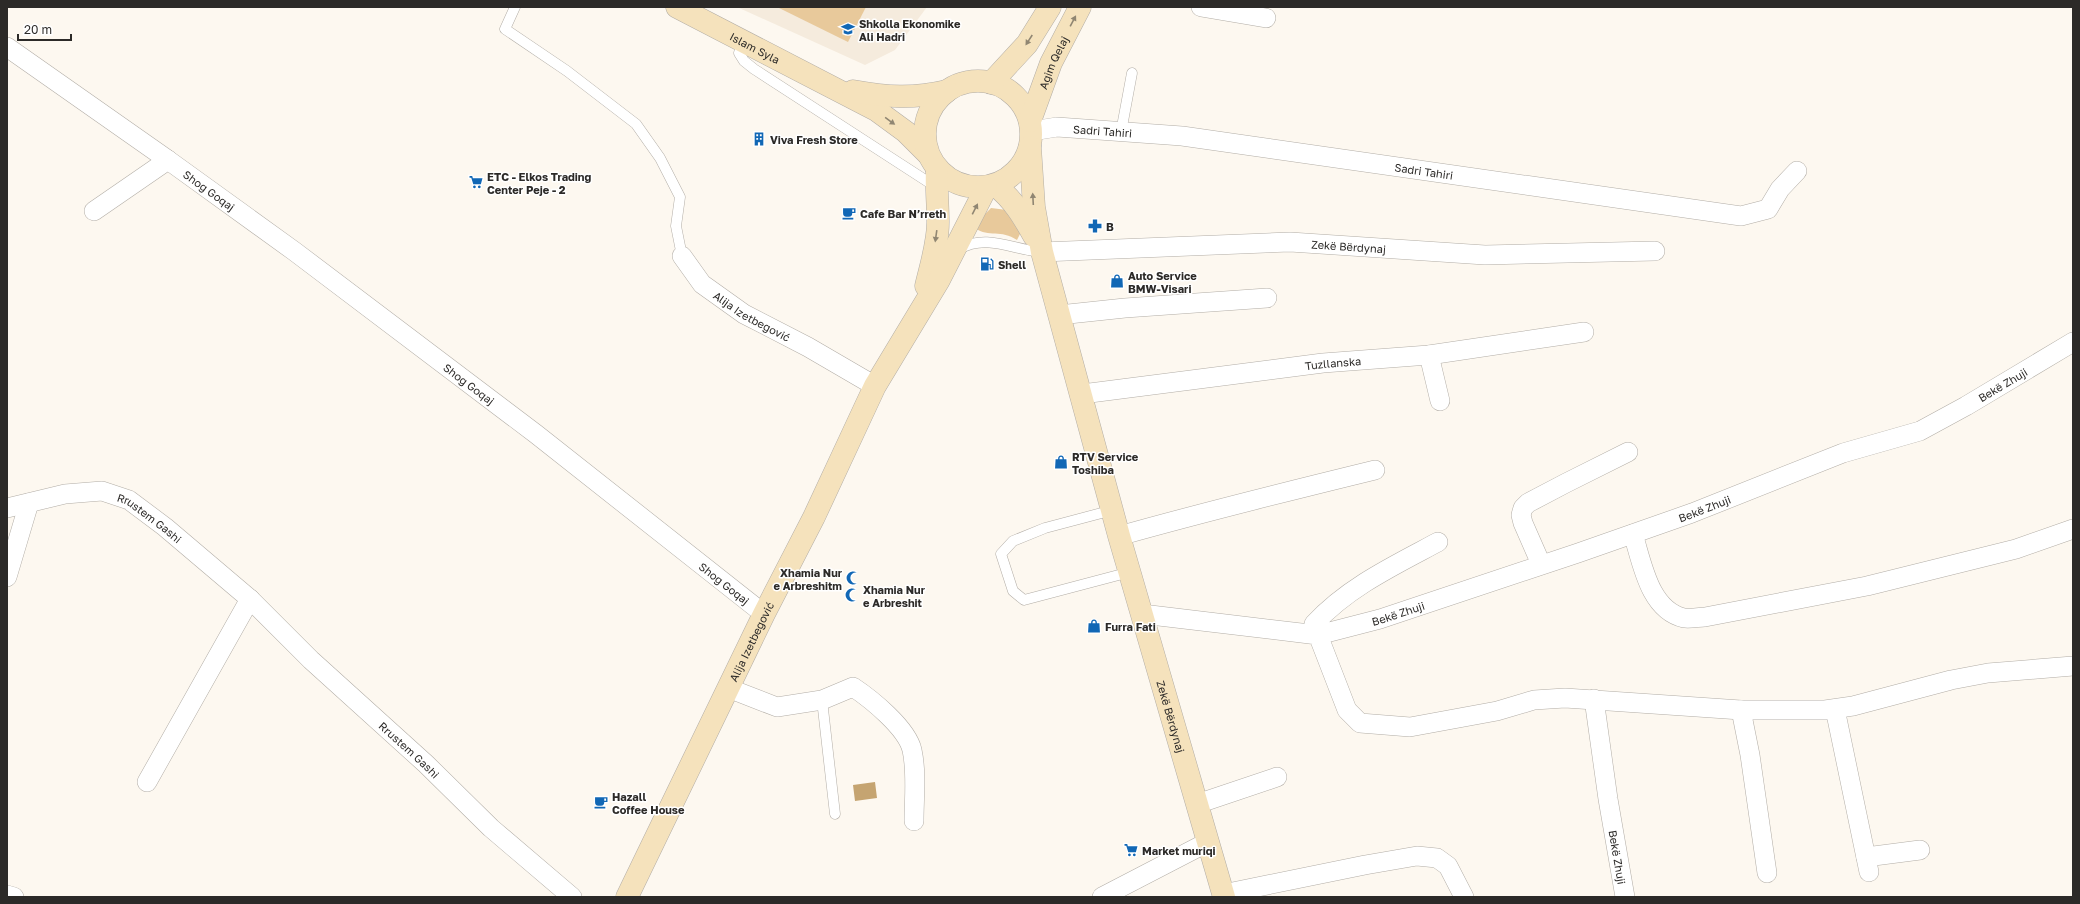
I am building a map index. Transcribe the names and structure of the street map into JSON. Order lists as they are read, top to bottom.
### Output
{
  "streets": {
    "main road": [
      "Islam Syla",
      "Agim Qelaj",
      "Zekë Bërdynaj",
      "Alija Izetbegović"
    ],
    "street": [
      "Sadri Tahiri",
      "Shog Goqaj",
      "Tuzllanska",
      "Bekë Zhuji",
      "Rrustem Gashi"
    ]
  },
  "crossings": [
    ["Islam Syla", "Agim Qelaj"],
    ["Islam Syla", "Sadri Tahiri"],
    ["Islam Syla", "Zekë Bërdynaj"],
    ["Islam Syla", "Alija Izetbegović"],
    ["Agim Qelaj", "Sadri Tahiri"],
    ["Agim Qelaj", "Zekë Bërdynaj"],
    ["Agim Qelaj", "Alija Izetbegović"],
    ["Sadri Tahiri", "Zekë Bërdynaj"],
    ["Sadri Tahiri", "Alija Izetbegović"],
    ["Shog Goqaj", "Alija Izetbegović"],
    ["Zekë Bërdynaj", "Alija Izetbegović"],
    ["Zekë Bërdynaj", "Tuzllanska"],
    ["Zekë Bërdynaj", "Bekë Zhuji"]
  ],
  "places": {
    "school or university": ["Shkolla Ekonomike Ali Hadri"],
    "building": ["Viva Fresh Store"],
    "supermarket": ["ETC - Elkos Trading Center Peje - 2", "Market muriqi"],
    "cafe": ["Cafe Bar N’rreth", "Hazall Coffee House"],
    "pharmacy": ["B"],
    "fuel station": ["Shell"],
    "shop": ["Auto Service BMW-Visari", "RTV Service Toshiba", "Furra Fati"],
    "mosque": ["Xhamia Nur e Arbreshitm", "Xhamia Nur e Arbreshit"]
  },
  "scale_bar": "20 m"
}
